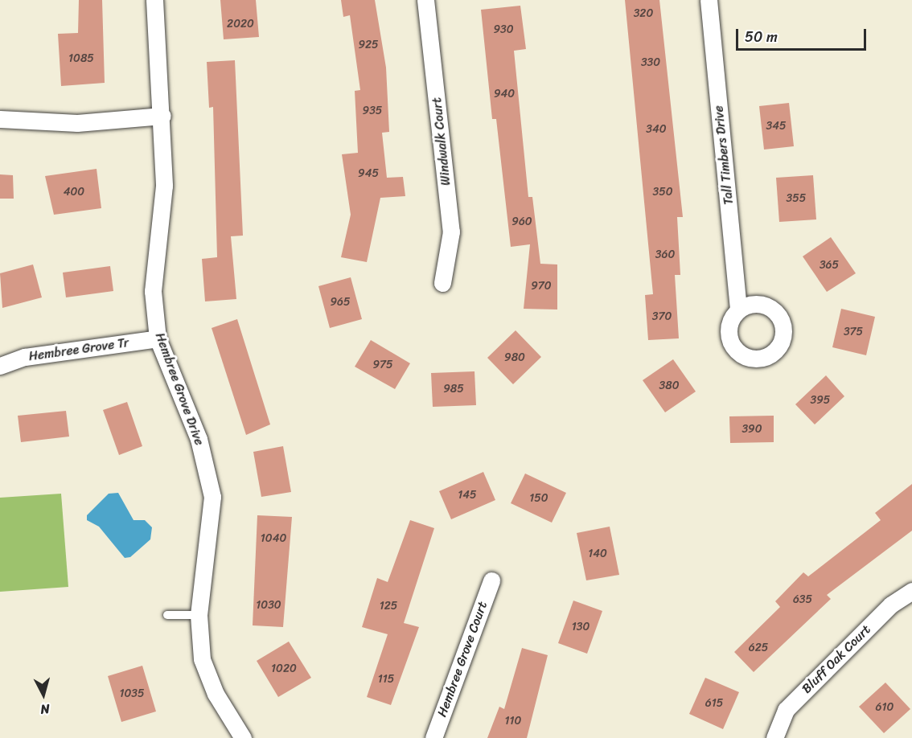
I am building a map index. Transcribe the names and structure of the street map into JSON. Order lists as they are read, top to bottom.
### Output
{
  "streets": {
    "street": [
      "Windwalk Court",
      "Tall Timbers Drive",
      "Hembree Grove Tr",
      "Hembree Grove Drive",
      "Hembree Grove Court",
      "Bluff Oak Court"
    ]
  },
  "crossings": [
    ["Hembree Grove Tr", "Hembree Grove Drive"]
  ],
  "house_numbers": [
    "320",
    "2020",
    "930",
    "925",
    "1085",
    "330",
    "940",
    "935",
    "345",
    "340",
    "945",
    "400",
    "350",
    "355",
    "960",
    "360",
    "365",
    "970",
    "965",
    "370",
    "375",
    "980",
    "975",
    "380",
    "985",
    "395",
    "390",
    "145",
    "150",
    "1040",
    "140",
    "635",
    "1030",
    "125",
    "130",
    "625",
    "1020",
    "115",
    "1035",
    "615",
    "610",
    "110"
  ],
  "scale_bar": "50 m",
  "north": "bottom"
}
